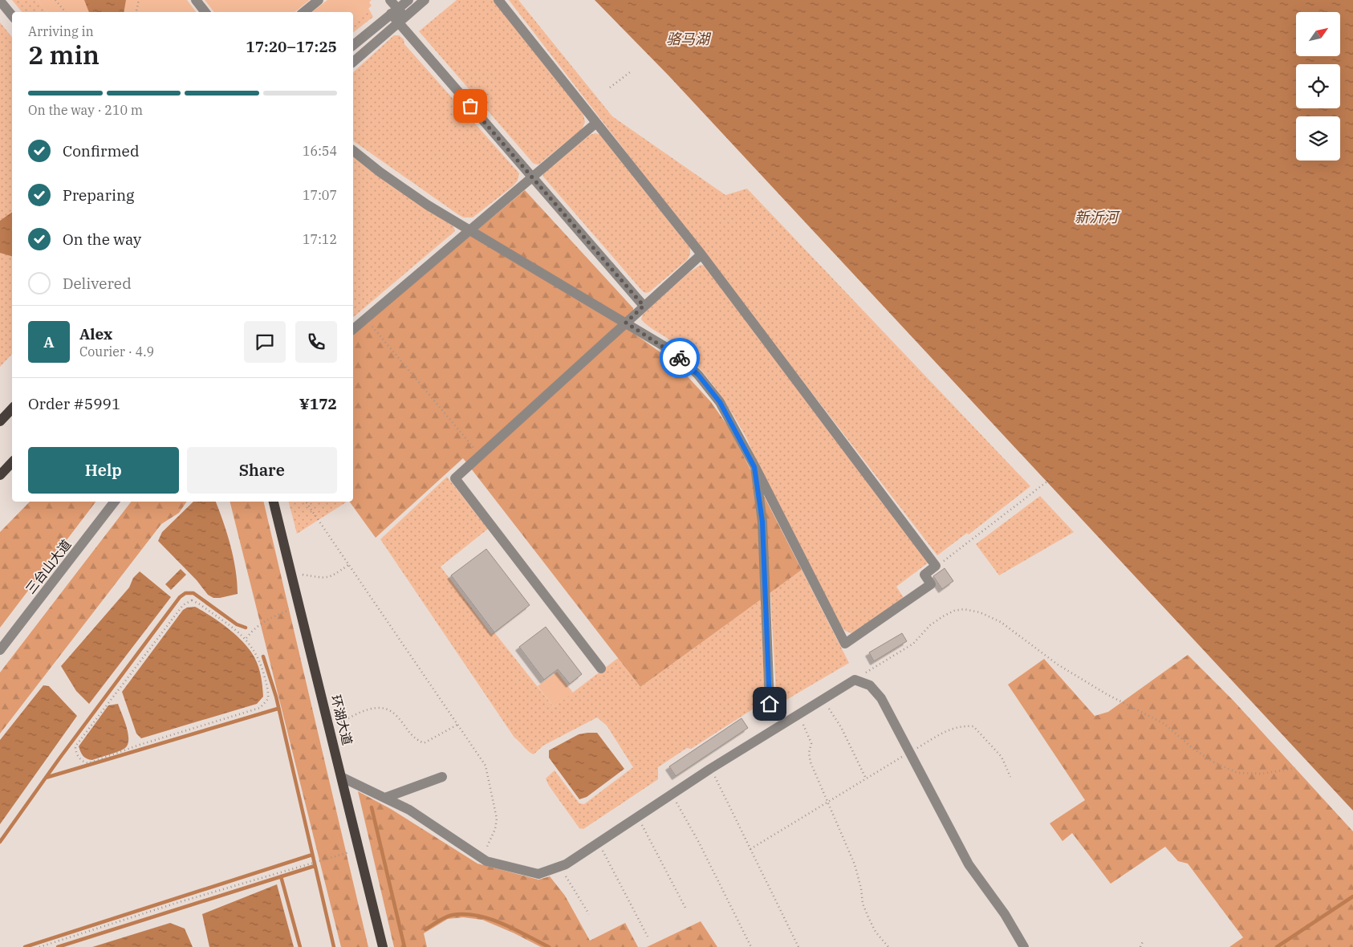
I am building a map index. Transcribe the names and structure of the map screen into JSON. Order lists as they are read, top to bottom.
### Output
{
  "streets": {
    "main road": ["环湖大道"],
    "street": ["三台山大道"]
  },
  "water": ["骆马湖", "新沂河"],
  "north": "top right",
  "page": {
    "heading": ["2 min", "Arriving in", "17:20–17:25"],
    "panel": [
      "Alex",
      "Courier · 4.9",
      "Order #5991",
      "¥172"
    ],
    "bar": "On the way · 210 m",
    "list": [
      ["Confirmed", "16:54"],
      ["Preparing", "17:07"],
      ["On the way", "17:12"],
      "Delivered"
    ],
    "round": "A",
    "buttons": ["Help", "Share"]
  }
}
